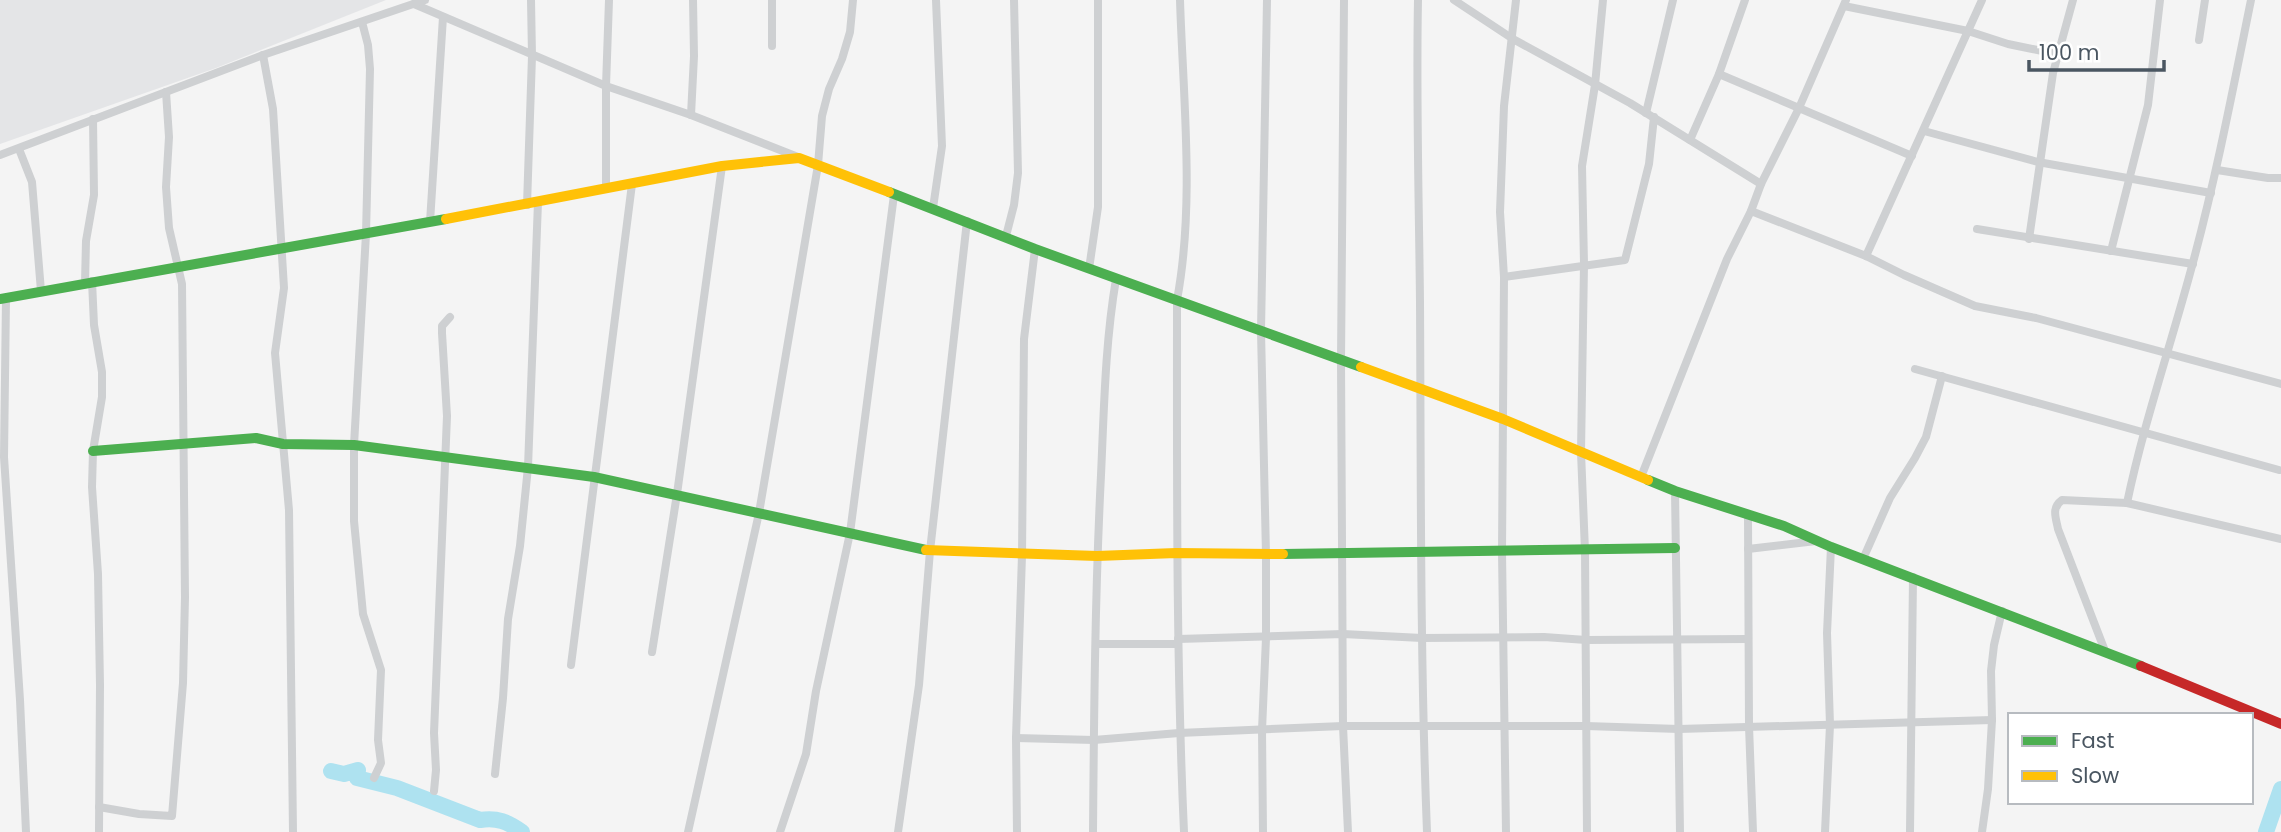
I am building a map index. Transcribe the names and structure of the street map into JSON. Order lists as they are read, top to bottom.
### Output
{
  "legend": ["Fast", "Slow"],
  "scale_bar": "100 m"
}
